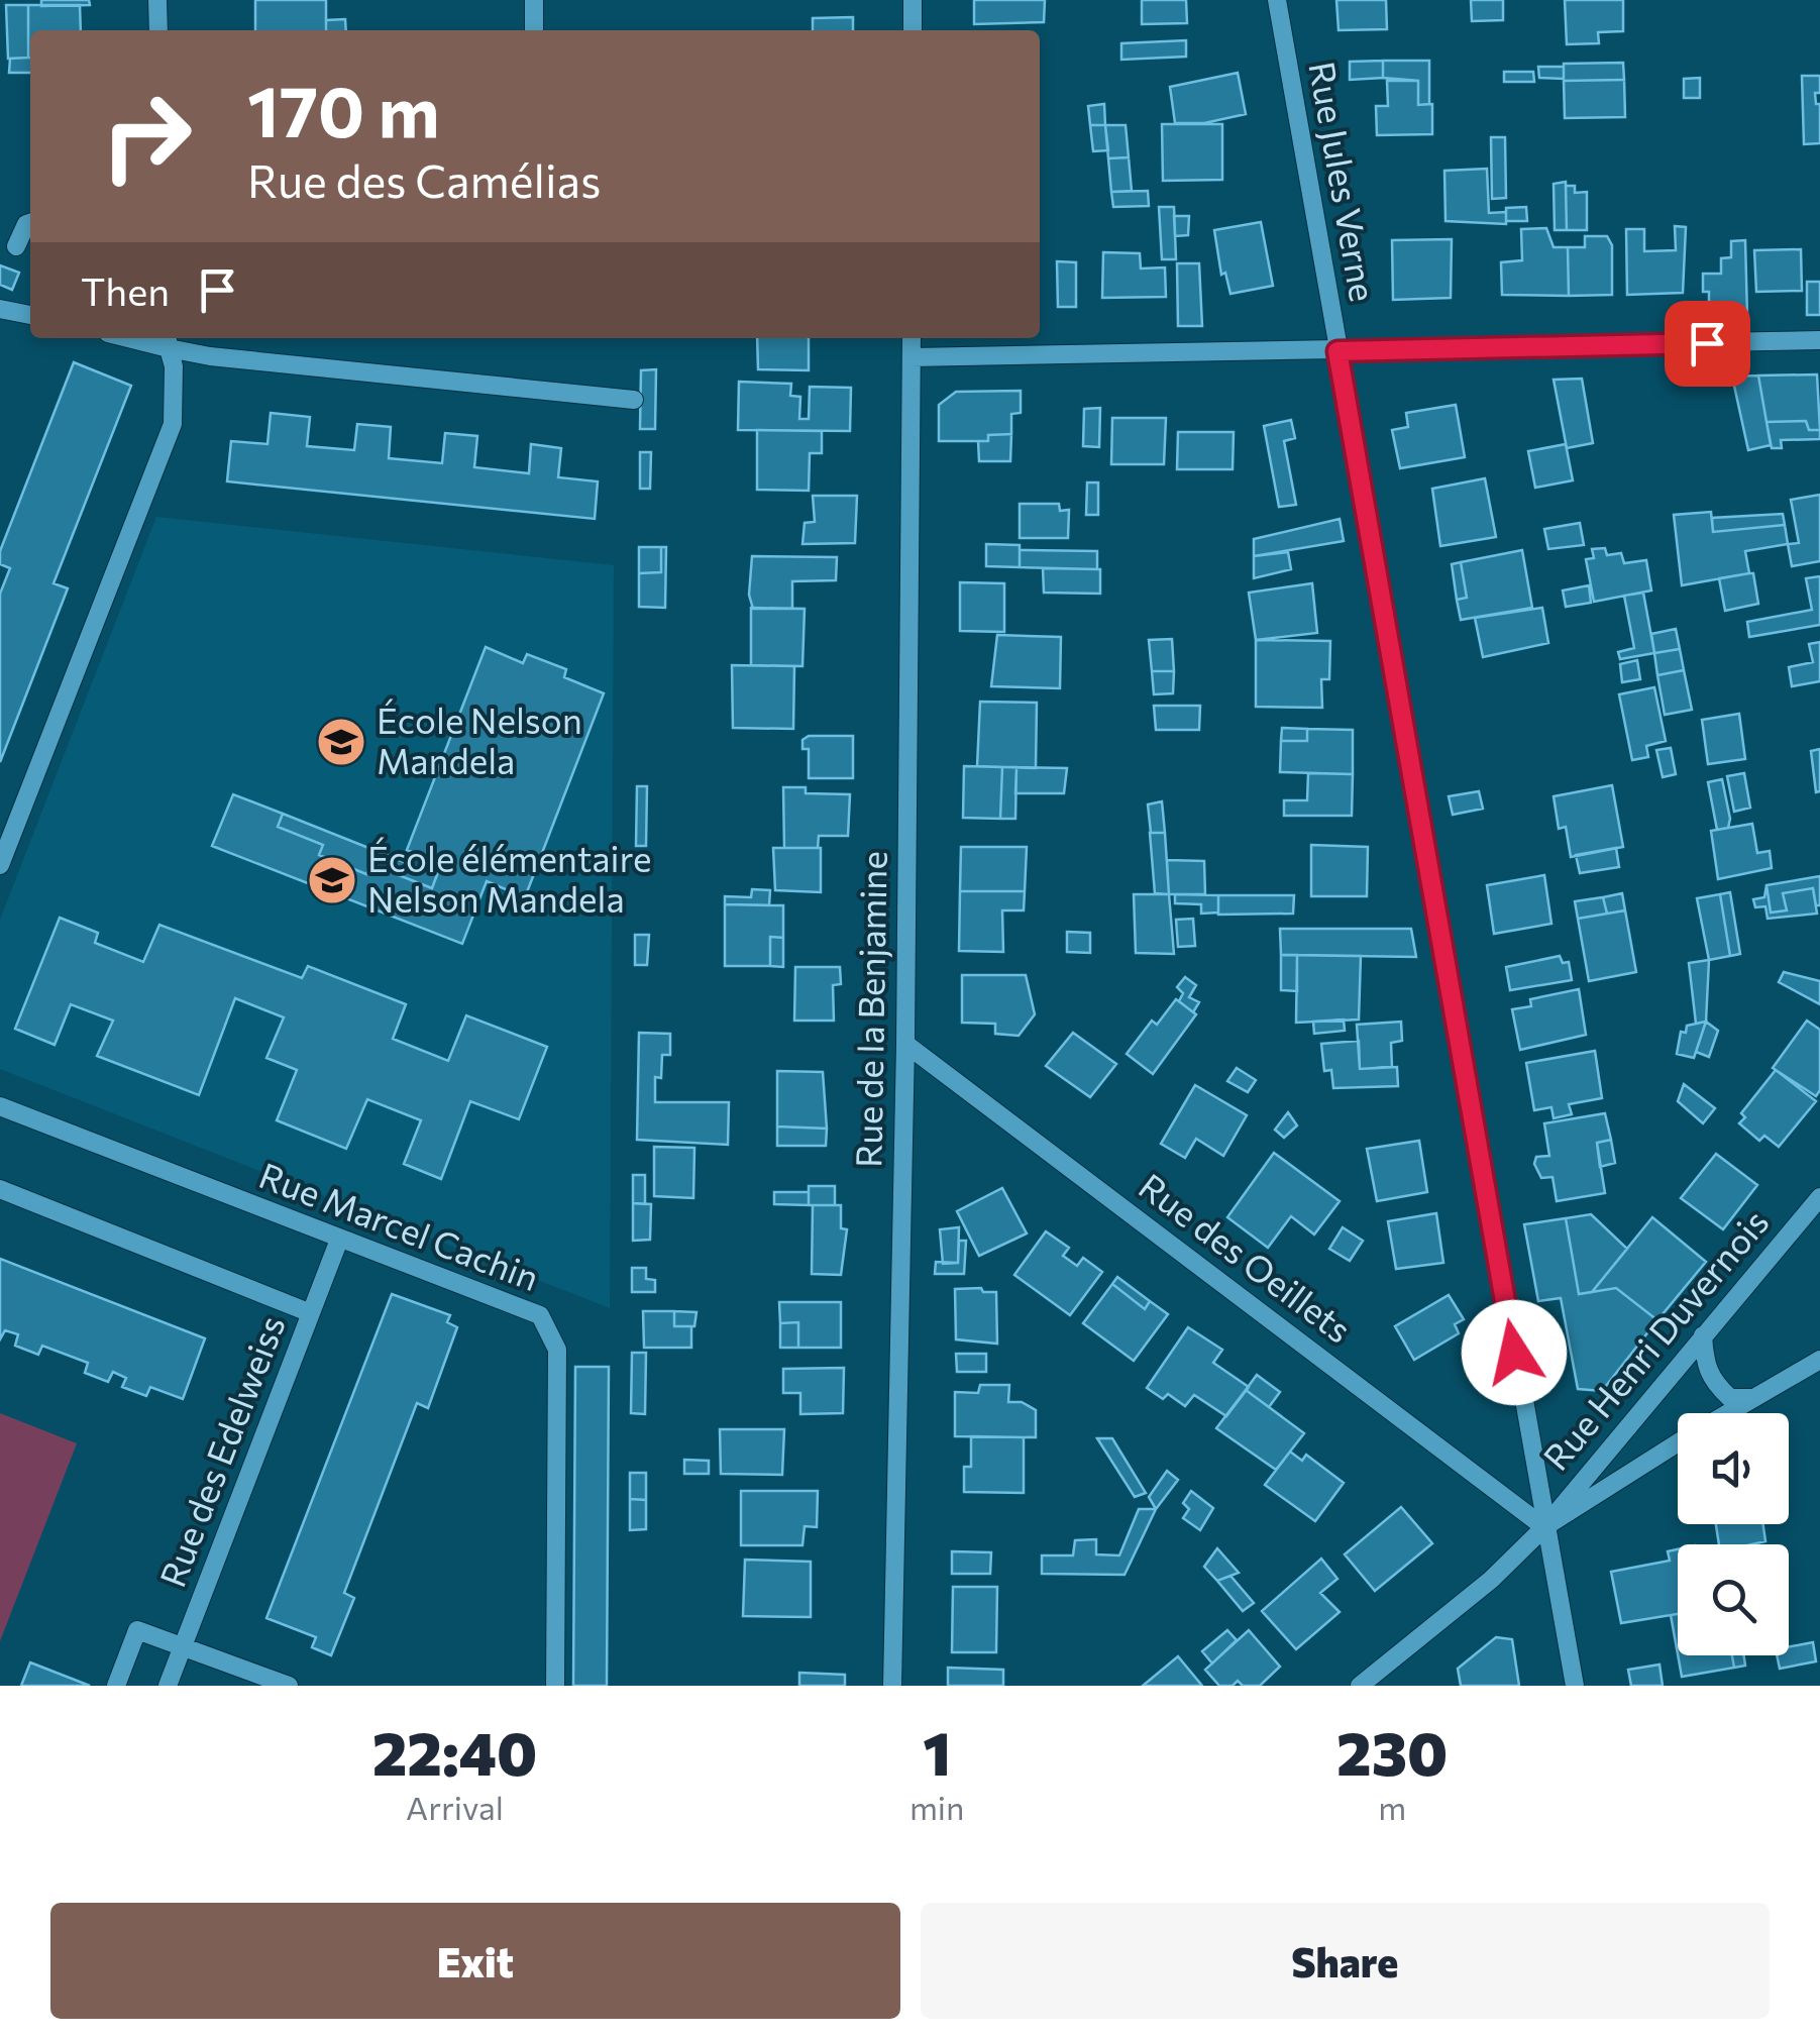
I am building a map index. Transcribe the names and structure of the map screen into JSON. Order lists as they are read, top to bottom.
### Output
{
  "streets": {
    "street": [
      "Rue Jules Verne",
      "Rue de la Benjamine",
      "Rue Marcel Cachin",
      "Rue des Oeillets",
      "Rue Henri Duvernois",
      "Rue des Edelweiss"
    ]
  },
  "crossings": [
    ["Rue Jules Verne", "Rue des Oeillets"],
    ["Rue Jules Verne", "Rue Henri Duvernois"],
    ["Rue de la Benjamine", "Rue des Oeillets"],
    ["Rue Marcel Cachin", "Rue des Edelweiss"],
    ["Rue des Oeillets", "Rue Henri Duvernois"]
  ],
  "places": {
    "school or university": ["École Nelson Mandela", "École élémentaire Nelson Mandela"]
  },
  "page": {
    "turn": ["170 m", "Rue des Camélias"],
    "then": "Then",
    "eta": [
      "22:40",
      "Arrival",
      "1",
      "min",
      "230",
      "m"
    ],
    "buttons": ["Exit", "Share"]
  }
}
